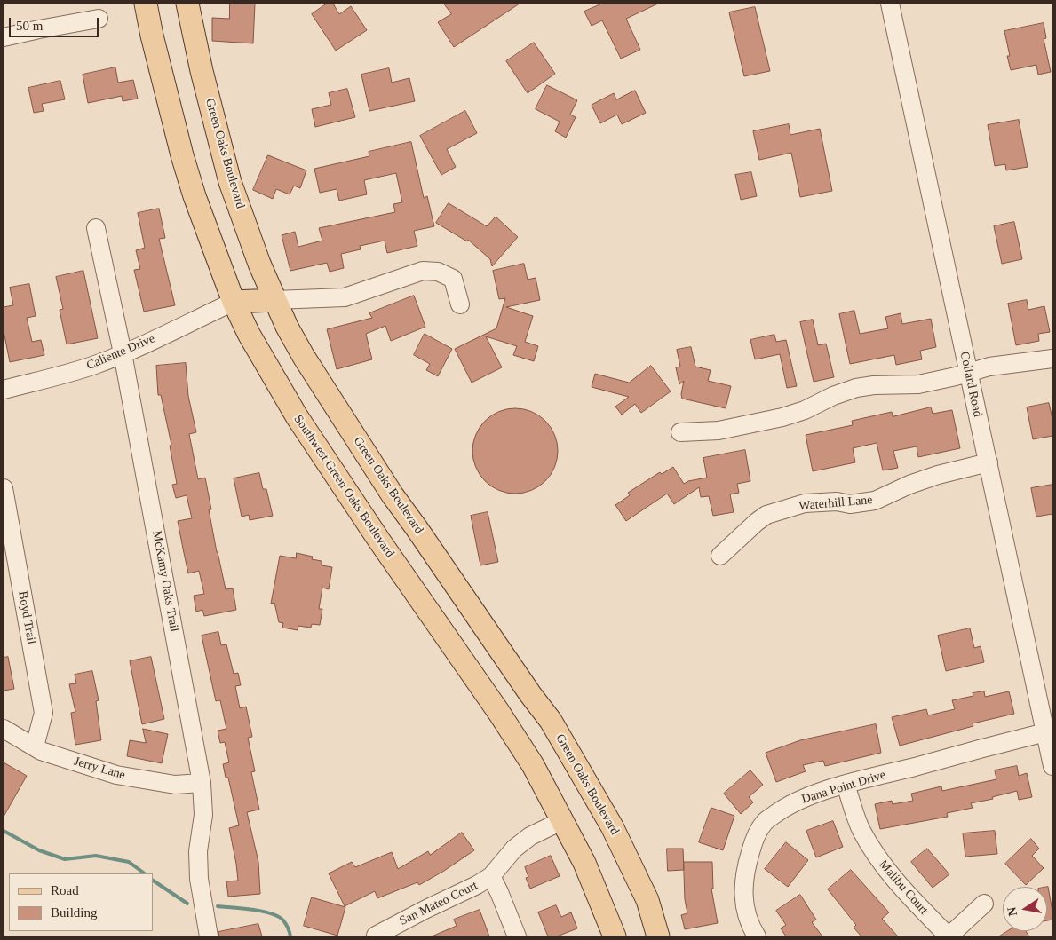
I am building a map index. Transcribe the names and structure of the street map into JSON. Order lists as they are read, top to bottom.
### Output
{
  "streets": {
    "main road": ["Green Oaks Boulevard", "Southwest Green Oaks Boulevard"],
    "street": [
      "Caliente Drive",
      "Collard Road",
      "Waterhill Lane",
      "McKamy Oaks Trail",
      "Boyd Trail",
      "Jerry Lane",
      "Dana Point Drive",
      "Malibu Court",
      "San Mateo Court"
    ]
  },
  "crossings": [
    ["Caliente Drive", "Southwest Green Oaks Boulevard"],
    ["Caliente Drive", "McKamy Oaks Trail"],
    ["Collard Road", "Waterhill Lane"],
    ["Collard Road", "Dana Point Drive"],
    ["Southwest Green Oaks Boulevard", "San Mateo Court"],
    ["McKamy Oaks Trail", "Jerry Lane"],
    ["Boyd Trail", "Jerry Lane"],
    ["Dana Point Drive", "Malibu Court"]
  ],
  "legend": ["Road", "Building"],
  "scale_bar": "50 m",
  "north": "left"
}
